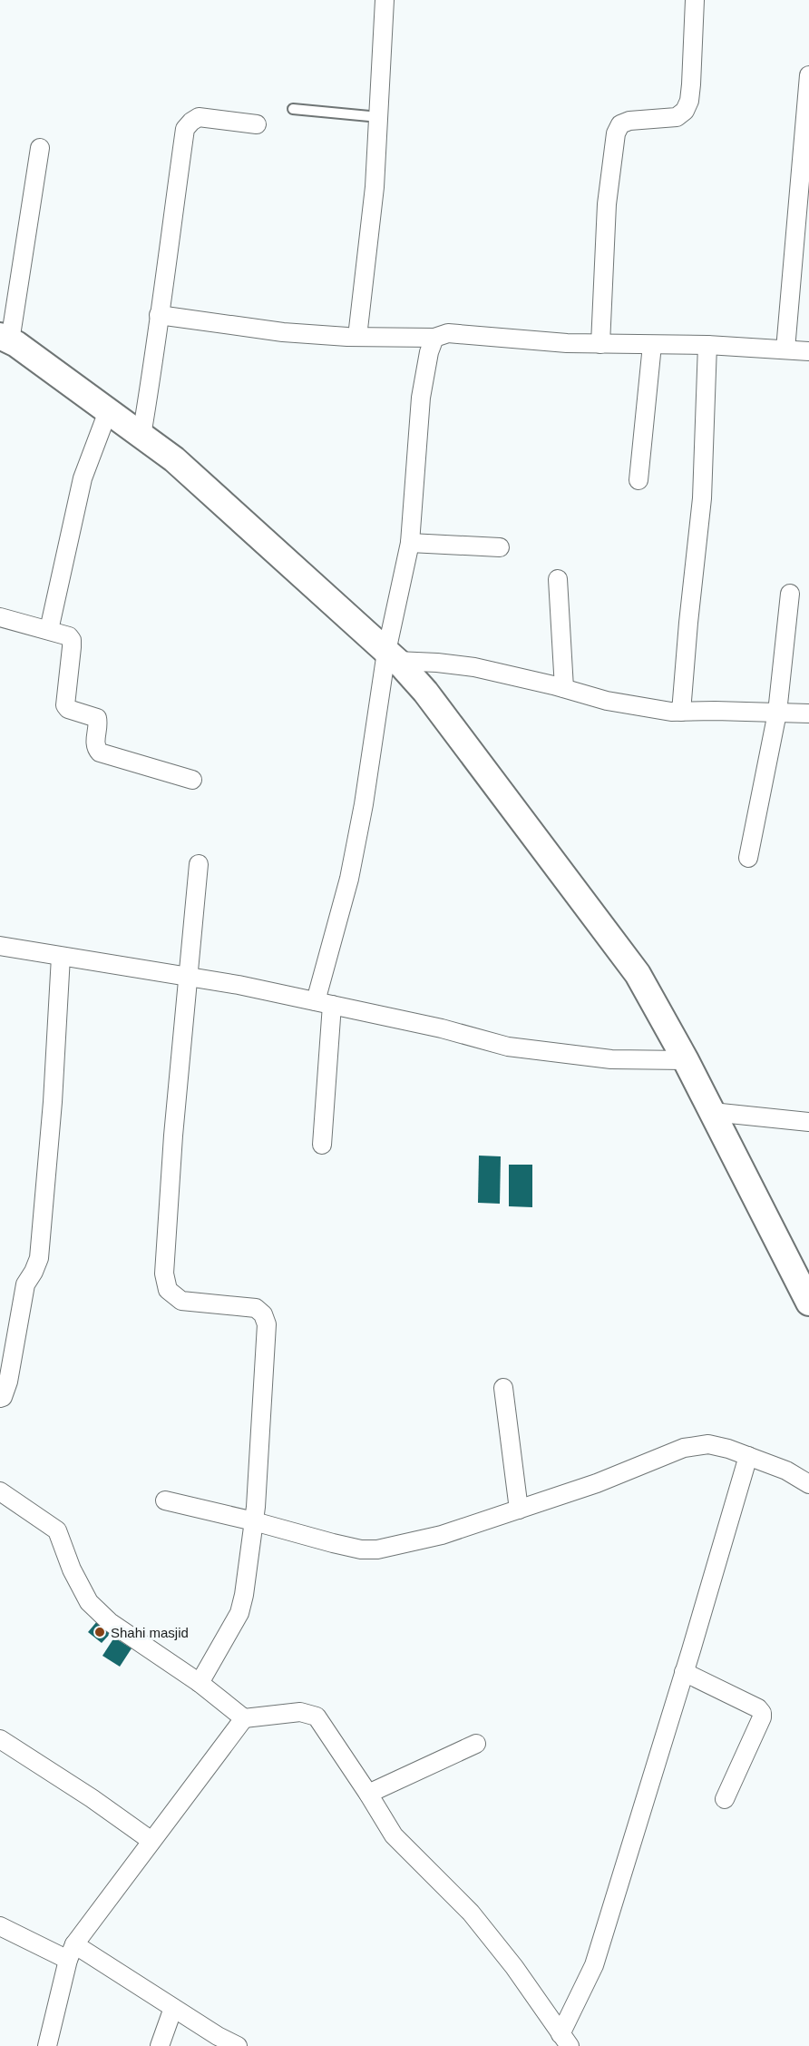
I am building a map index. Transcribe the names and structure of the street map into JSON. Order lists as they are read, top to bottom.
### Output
{
  "places": ["Shahi masjid"]
}
